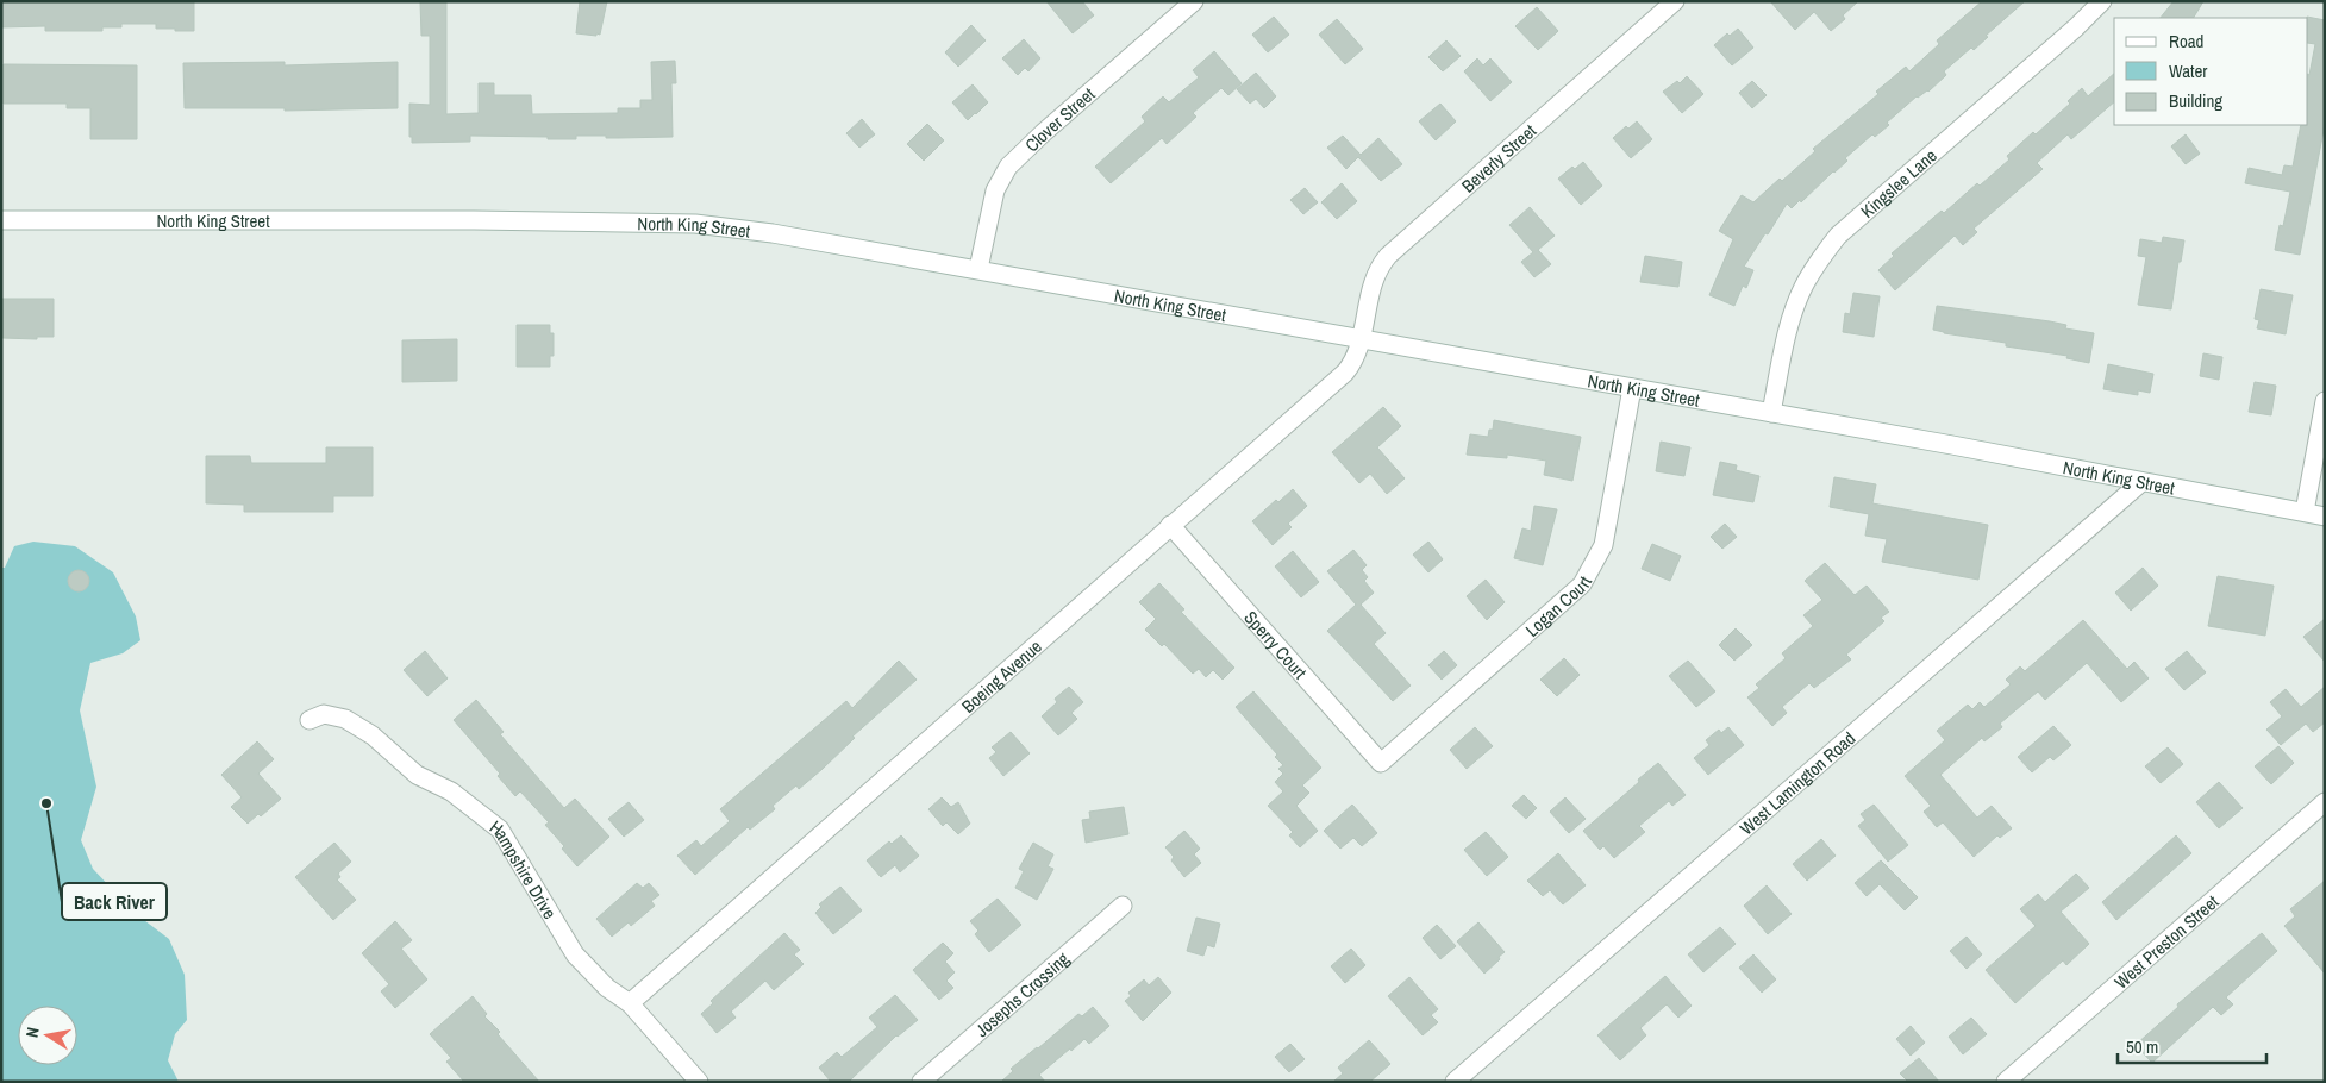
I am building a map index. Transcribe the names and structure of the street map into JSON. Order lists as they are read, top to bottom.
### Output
{
  "streets": {
    "street": [
      "Clover Street",
      "Beverly Street",
      "Kingslee Lane",
      "North King Street",
      "Logan Court",
      "Sperry Court",
      "Boeing Avenue",
      "West Lamington Road",
      "Hampshire Drive",
      "West Preston Street",
      "Josephs Crossing"
    ]
  },
  "crossings": [
    ["Clover Street", "North King Street"],
    ["Beverly Street", "North King Street"],
    ["Beverly Street", "Boeing Avenue"],
    ["Kingslee Lane", "North King Street"],
    ["North King Street", "Logan Court"],
    ["North King Street", "Boeing Avenue"],
    ["North King Street", "West Lamington Road"],
    ["Logan Court", "Sperry Court"],
    ["Sperry Court", "Boeing Avenue"],
    ["Boeing Avenue", "Hampshire Drive"]
  ],
  "places": ["Back River"],
  "legend": ["Road", "Water", "Building"],
  "scale_bar": "50 m",
  "north": "left"
}
